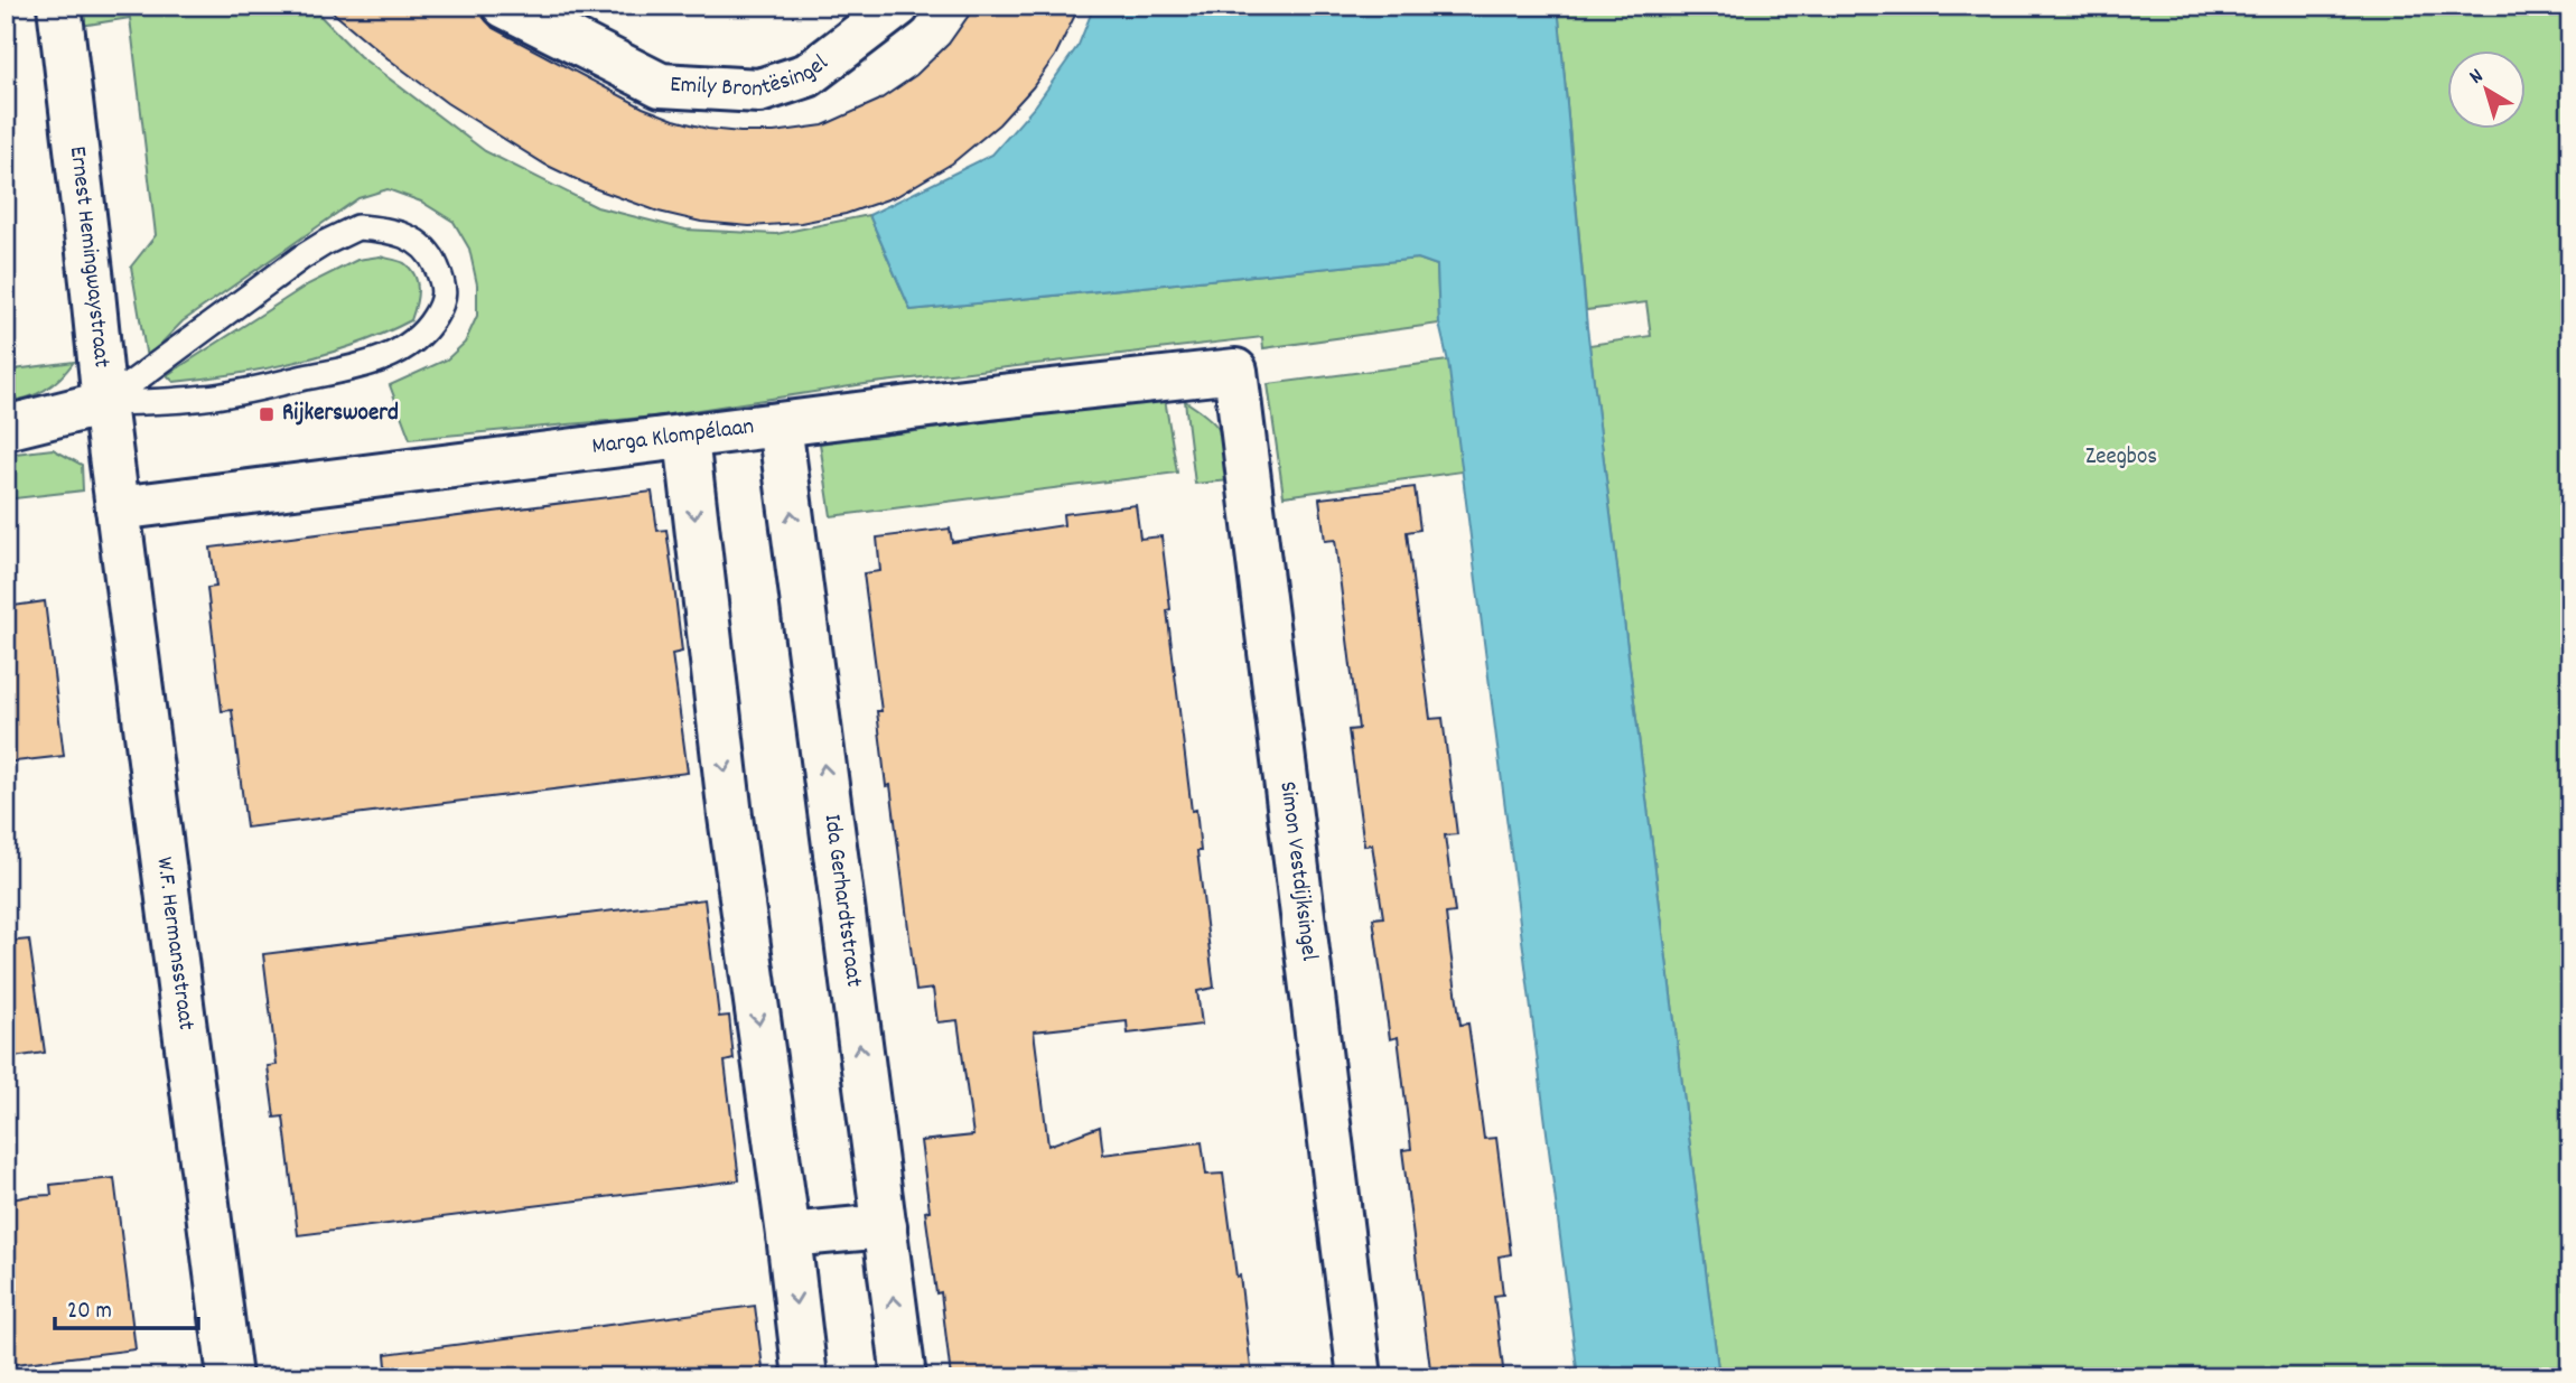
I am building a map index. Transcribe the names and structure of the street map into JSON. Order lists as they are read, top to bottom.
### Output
{
  "streets": {
    "street": [
      "Emily Brontësingel",
      "Ernest Hemingwaystraat",
      "Marga Klompélaan",
      "Simon Vestdijksingel",
      "Ida Gerhardtstraat",
      "W.F. Hermansstraat"
    ]
  },
  "crossings": [
    ["Ernest Hemingwaystraat", "Marga Klompélaan"],
    ["Ernest Hemingwaystraat", "W.F. Hermansstraat"],
    ["Marga Klompélaan", "Simon Vestdijksingel"],
    ["Marga Klompélaan", "Ida Gerhardtstraat"],
    ["Marga Klompélaan", "W.F. Hermansstraat"]
  ],
  "parks": ["Zeegbos"],
  "places": {
    "transit": ["Rijkerswoerd"]
  },
  "scale_bar": "20 m",
  "north": "top left"
}
